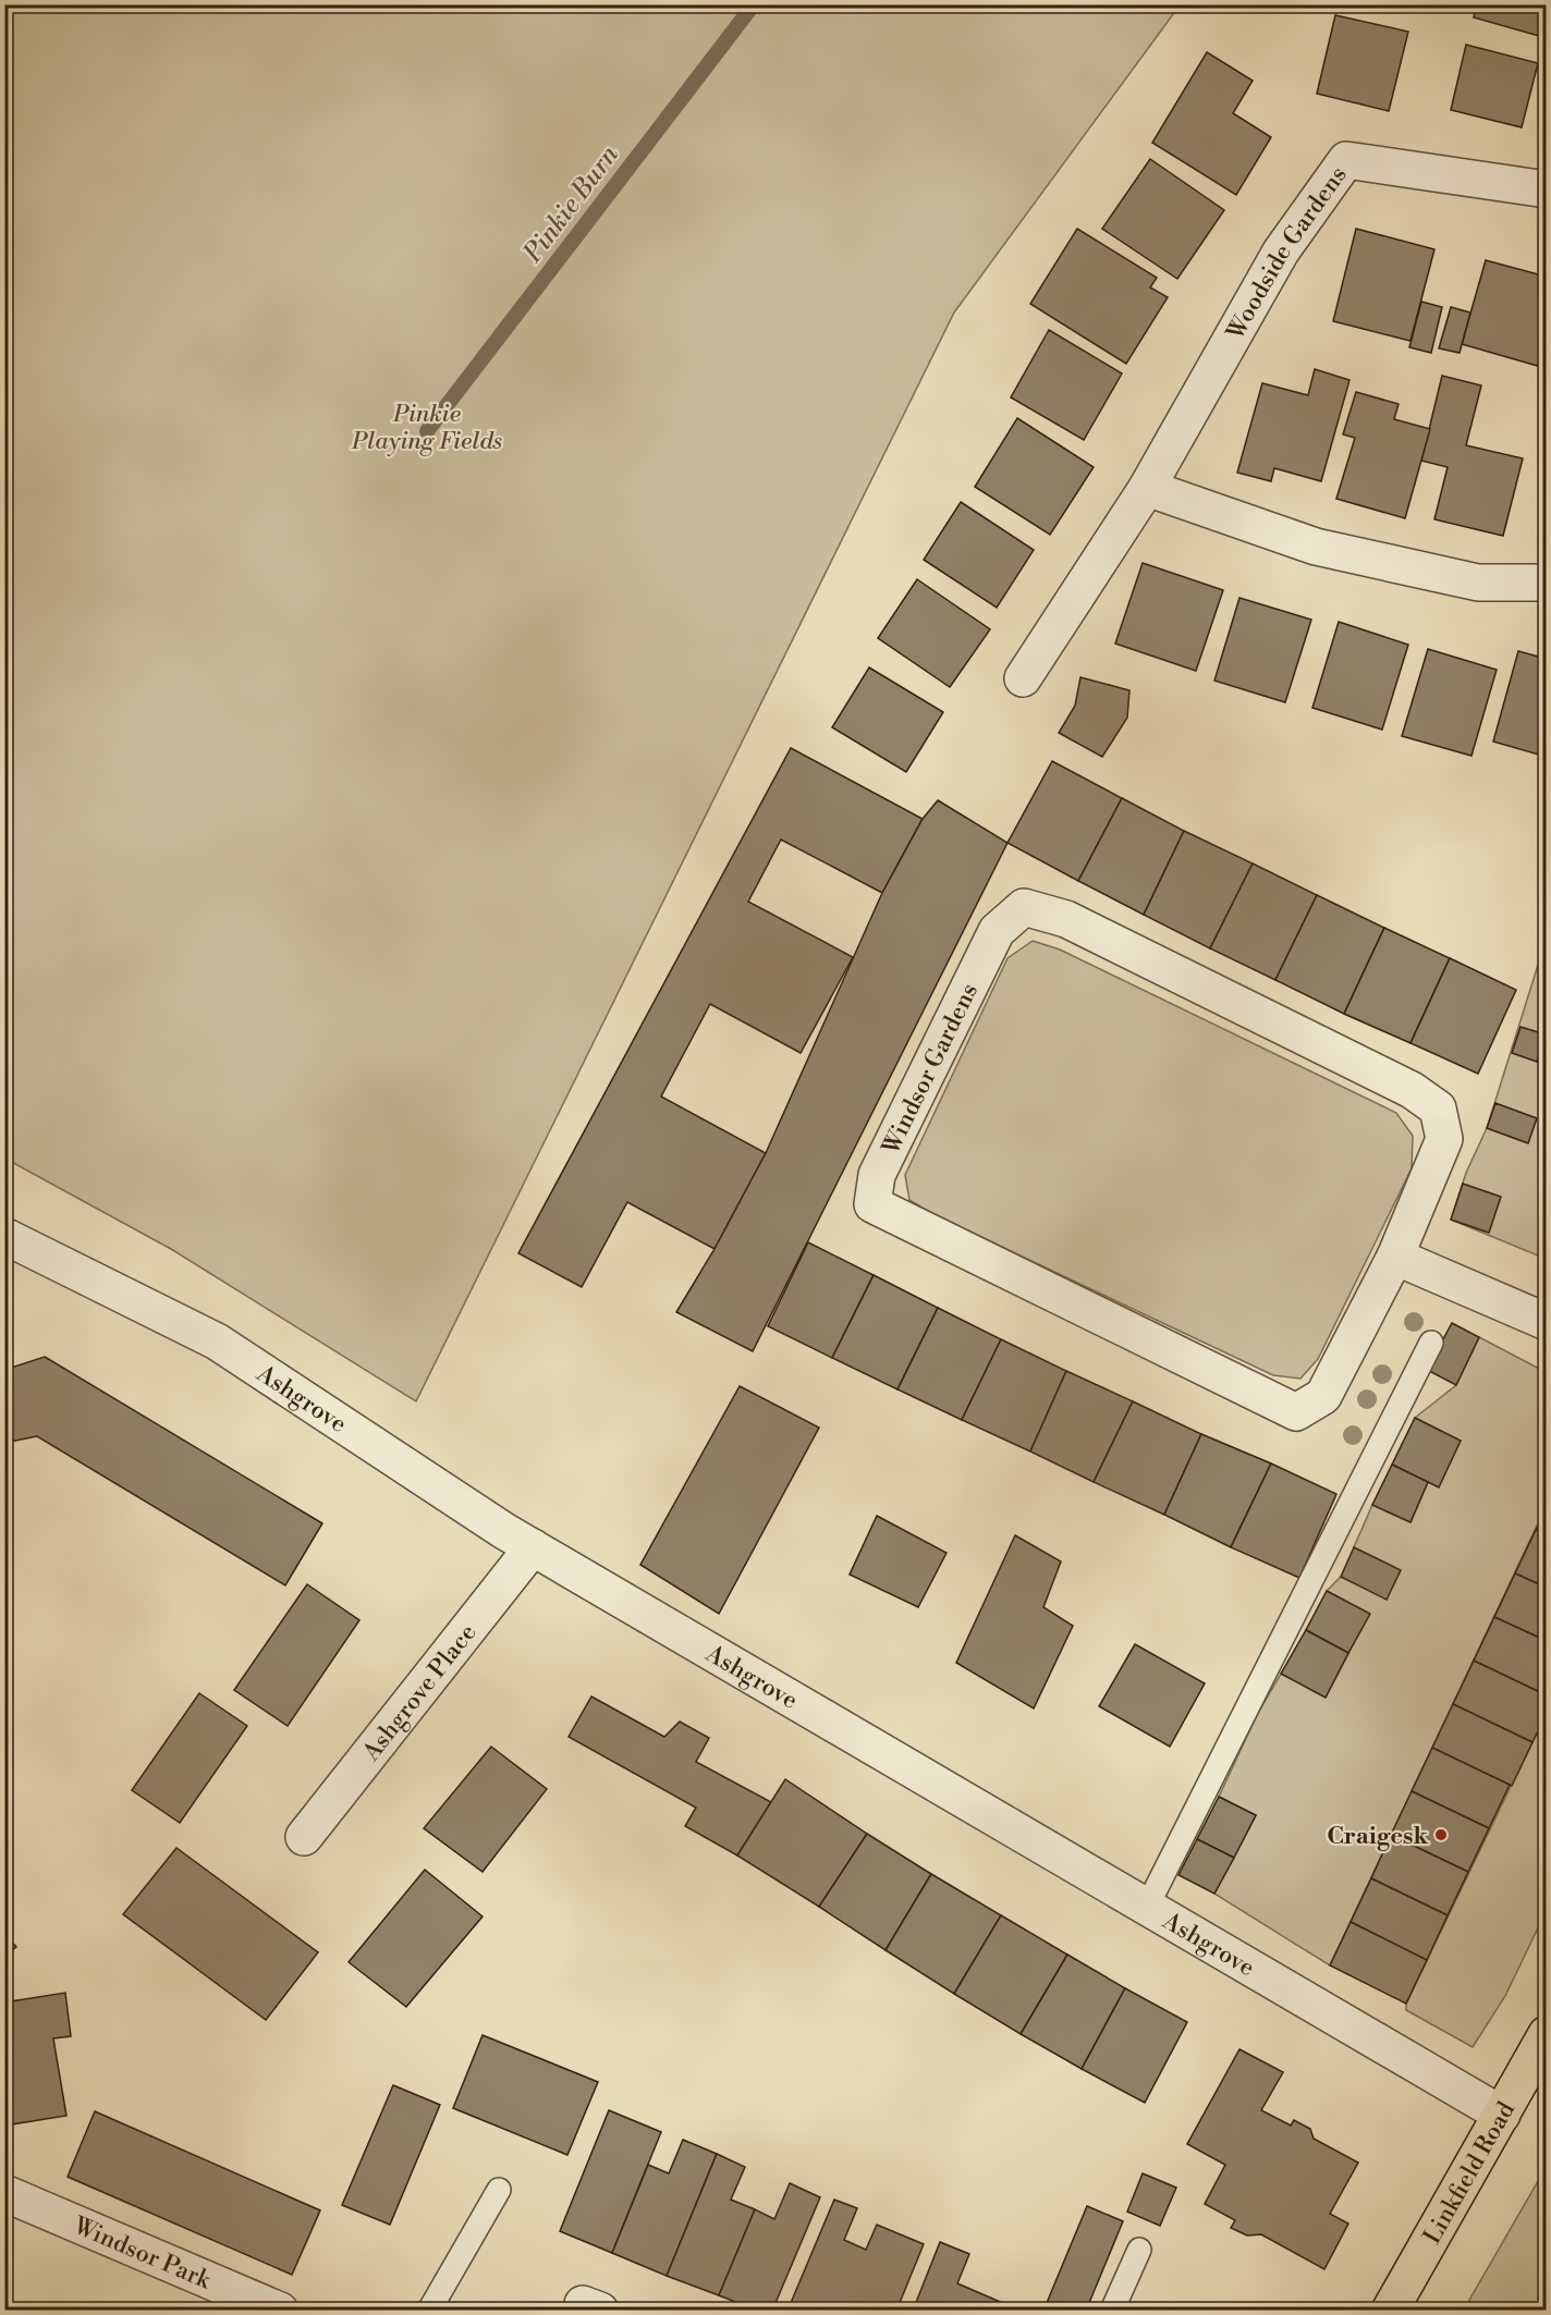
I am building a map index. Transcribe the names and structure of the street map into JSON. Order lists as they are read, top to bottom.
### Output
{
  "streets": {
    "main road": ["Linkfield Road"],
    "street": [
      "Woodside Gardens",
      "Windsor Gardens",
      "Ashgrove",
      "Ashgrove Place",
      "Windsor Park"
    ]
  },
  "crossings": [
    ["Ashgrove", "Ashgrove Place"],
    ["Ashgrove", "Linkfield Road"]
  ],
  "water": ["Pinkie Burn"],
  "parks": ["Pinkie Playing Fields"],
  "places": ["Craigesk"]
}
